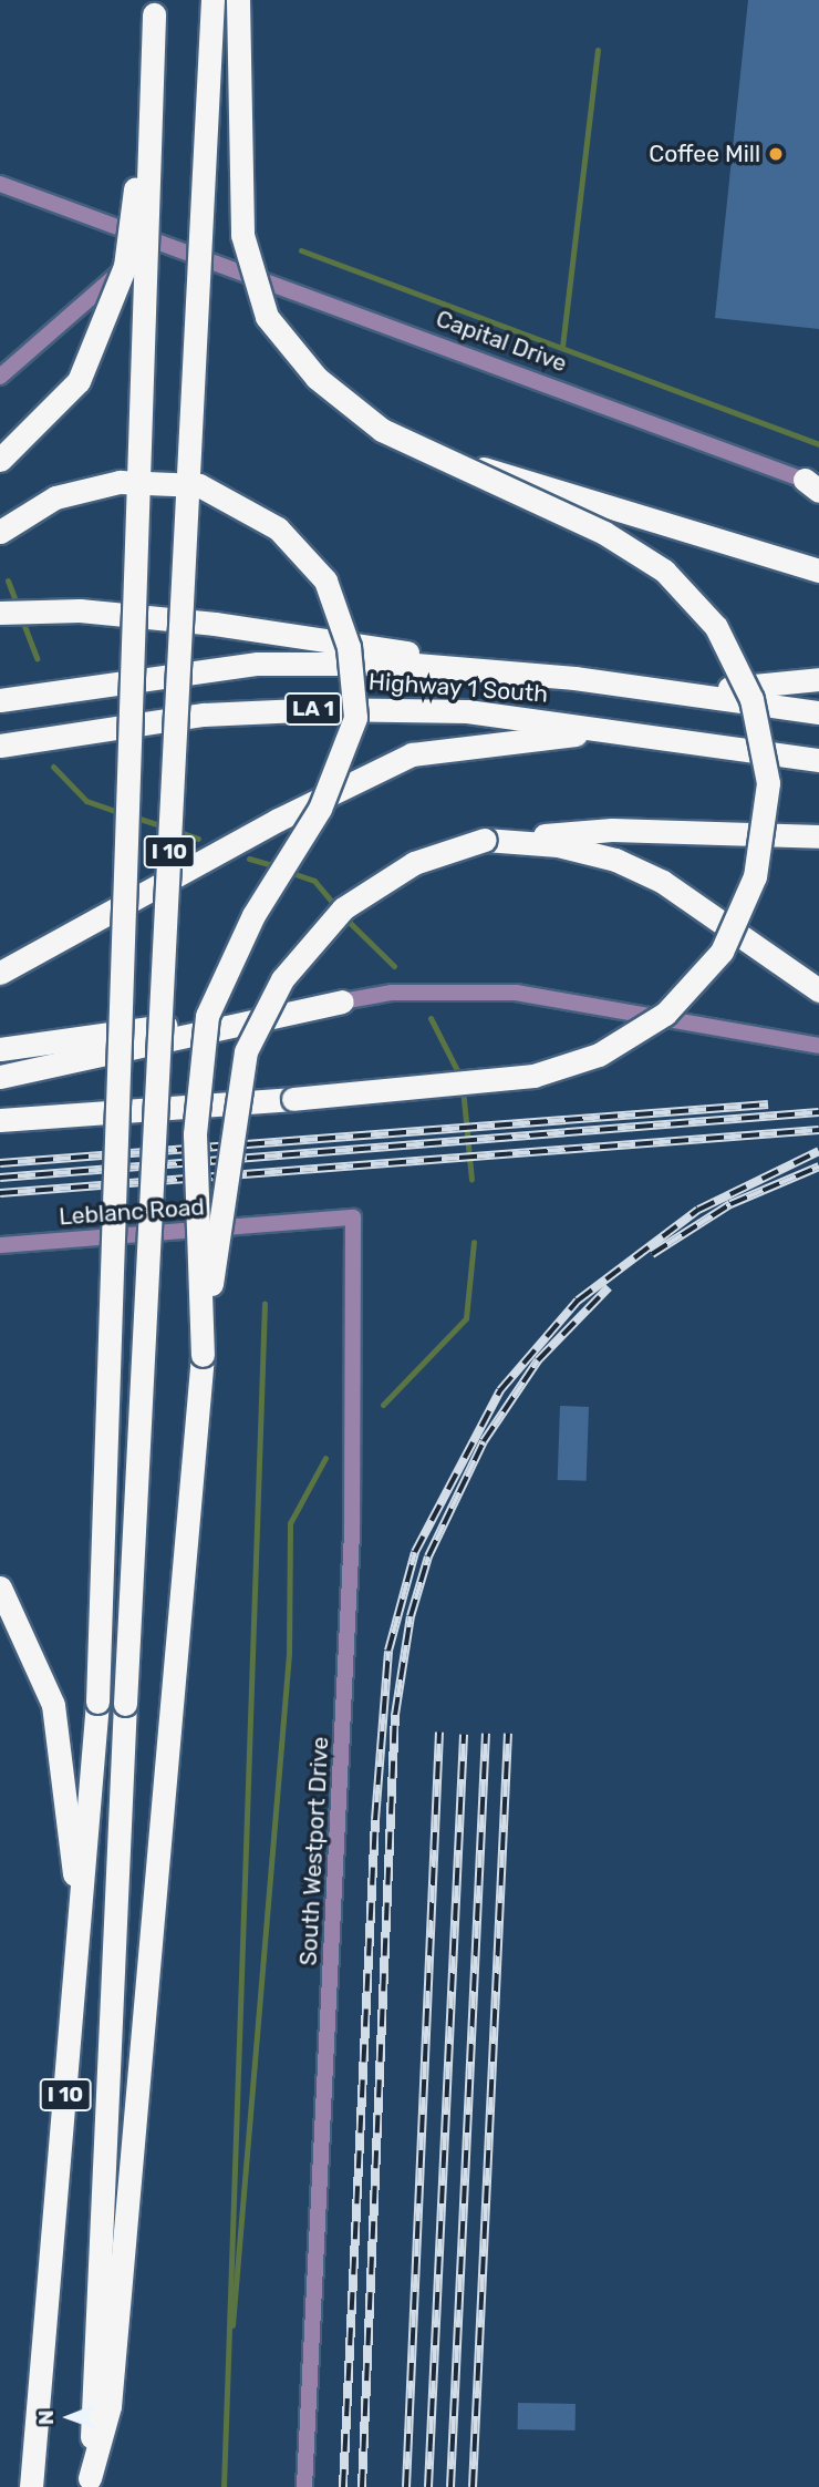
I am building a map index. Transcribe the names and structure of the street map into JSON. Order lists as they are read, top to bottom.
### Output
{
  "streets": {
    "highway": ["Highway 1 South", "LA 1", "I 10"],
    "street": ["Capital Drive", "Leblanc Road", "South Westport Drive"]
  },
  "crossings": [
    ["Leblanc Road", "South Westport Drive"]
  ],
  "places": ["Coffee Mill"],
  "north": "left"
}
